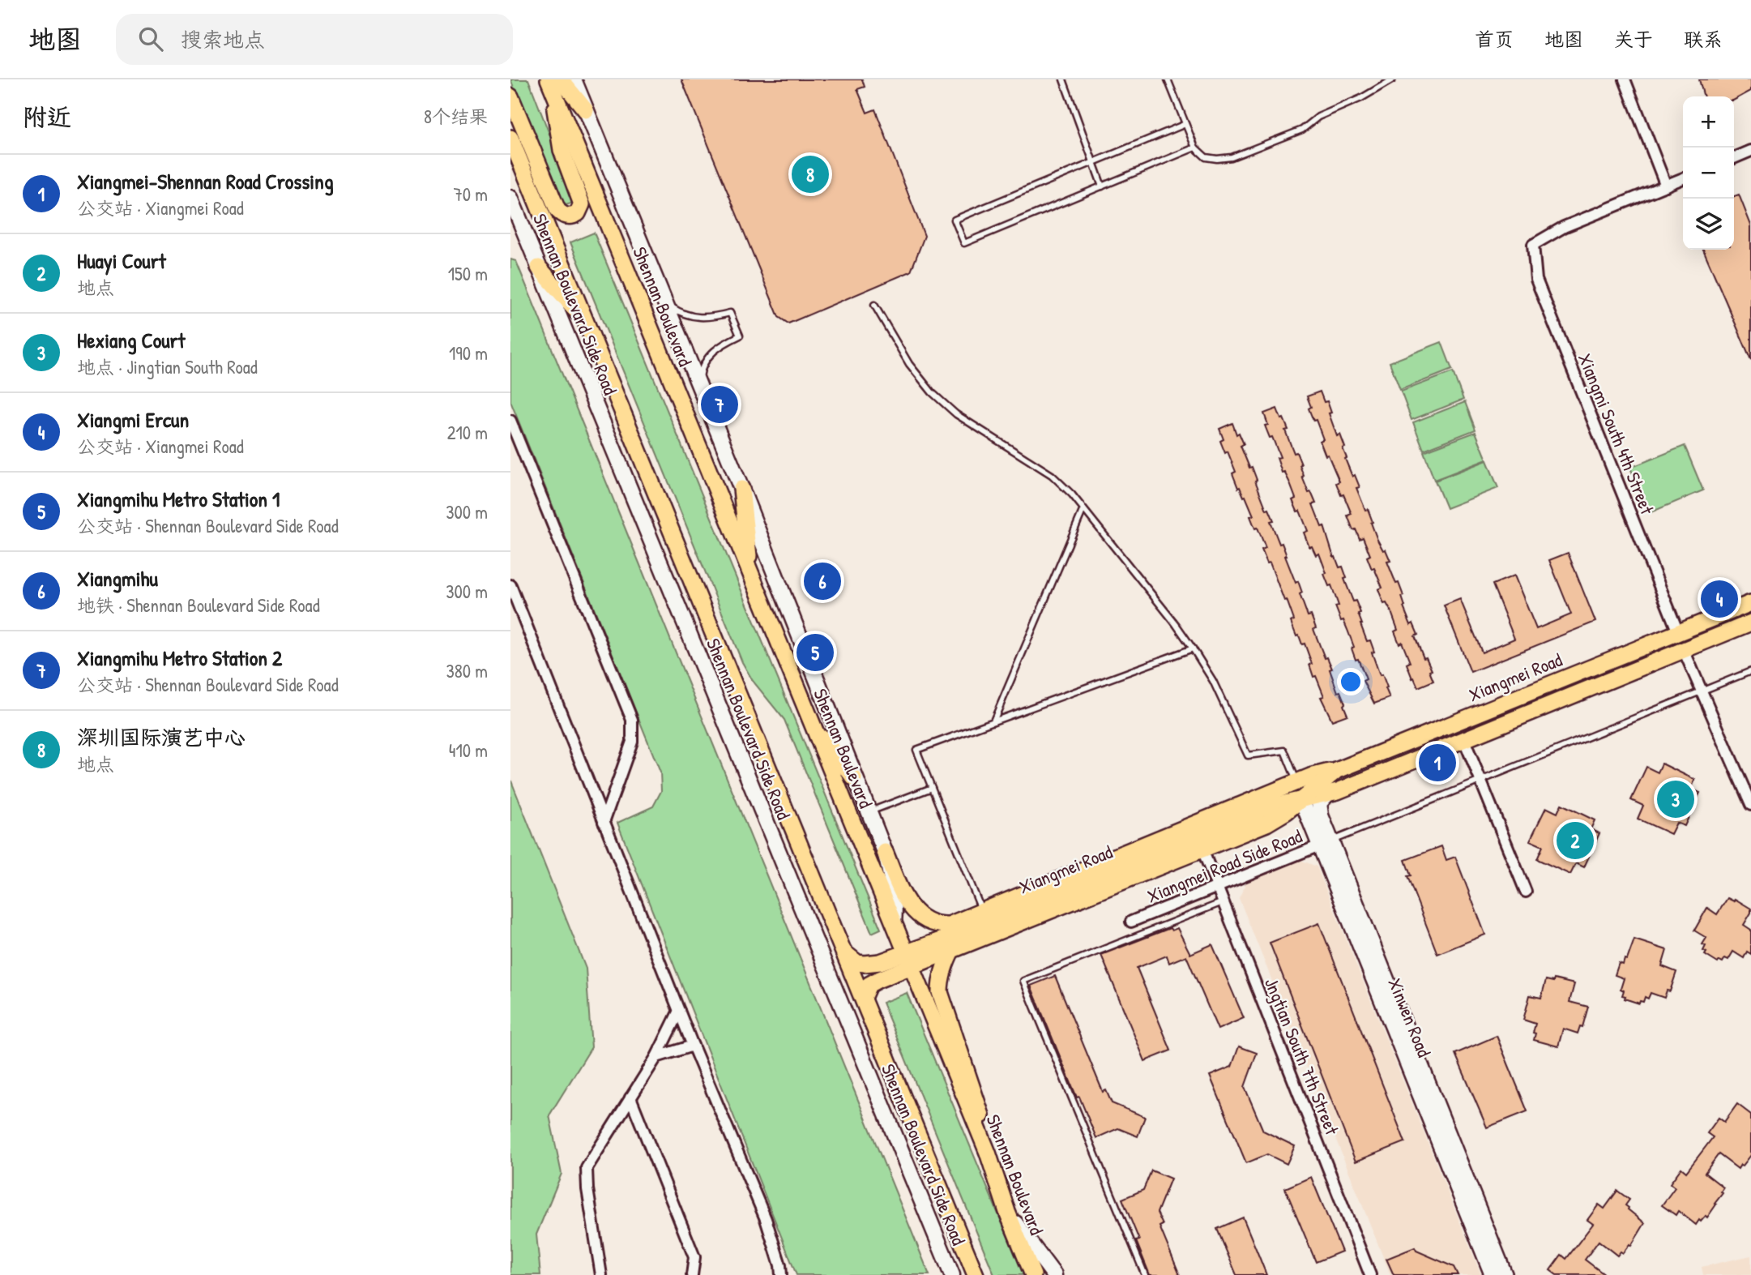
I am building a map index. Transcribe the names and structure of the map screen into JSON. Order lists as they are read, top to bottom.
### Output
{
  "streets": {
    "main road": [
      "Shennan Boulevard Side Road",
      "Shennan Boulevard",
      "Xiangmei Road",
      "Xinwen Road"
    ],
    "street": ["Xiangmi South 4th Street", "Xiangmei Road Side Road", "Jngtian South 7th Street"]
  },
  "crossings": [
    ["Shennan Boulevard", "Xiangmei Road"],
    ["Xiangmi South 4th Street", "Xiangmei Road"],
    ["Xiangmei Road", "Xinwen Road"],
    ["Xiangmei Road", "Jngtian South 7th Street"],
    ["Xiangmei Road Side Road", "Xinwen Road"],
    ["Xiangmei Road Side Road", "Jngtian South 7th Street"]
  ],
  "page": {
    "header": "地图",
    "search": "搜索地点",
    "nav": [
      "首页",
      "地图",
      "关于",
      "联系"
    ],
    "heading": ["附近", "8个结果"],
    "map_buttons": ["+", "−"],
    "pins": [
      "8",
      "7",
      "6",
      "4",
      "5",
      "1",
      "3",
      "2"
    ],
    "list": [
      {
        "mark": "1",
        "name": "Xiangmei-Shennan Road Crossing",
        "note": "公交站 · Xiangmei Road",
        "value": "70 m"
      },
      {
        "mark": "2",
        "name": "Huayi Court",
        "note": "地点",
        "value": "150 m"
      },
      {
        "mark": "3",
        "name": "Hexiang Court",
        "note": "地点 · Jingtian South Road",
        "value": "190 m"
      },
      {
        "mark": "4",
        "name": "Xiangmi Ercun",
        "note": "公交站 · Xiangmei Road",
        "value": "210 m"
      },
      {
        "mark": "5",
        "name": "Xiangmihu Metro Station 1",
        "note": "公交站 · Shennan Boulevard Side Road",
        "value": "300 m"
      },
      {
        "mark": "6",
        "name": "Xiangmihu",
        "note": "地铁 · Shennan Boulevard Side Road",
        "value": "300 m"
      },
      {
        "mark": "7",
        "name": "Xiangmihu Metro Station 2",
        "note": "公交站 · Shennan Boulevard Side Road",
        "value": "380 m"
      },
      {
        "mark": "8",
        "name": "深圳国际演艺中心",
        "note": "地点",
        "value": "410 m"
      }
    ]
  }
}
